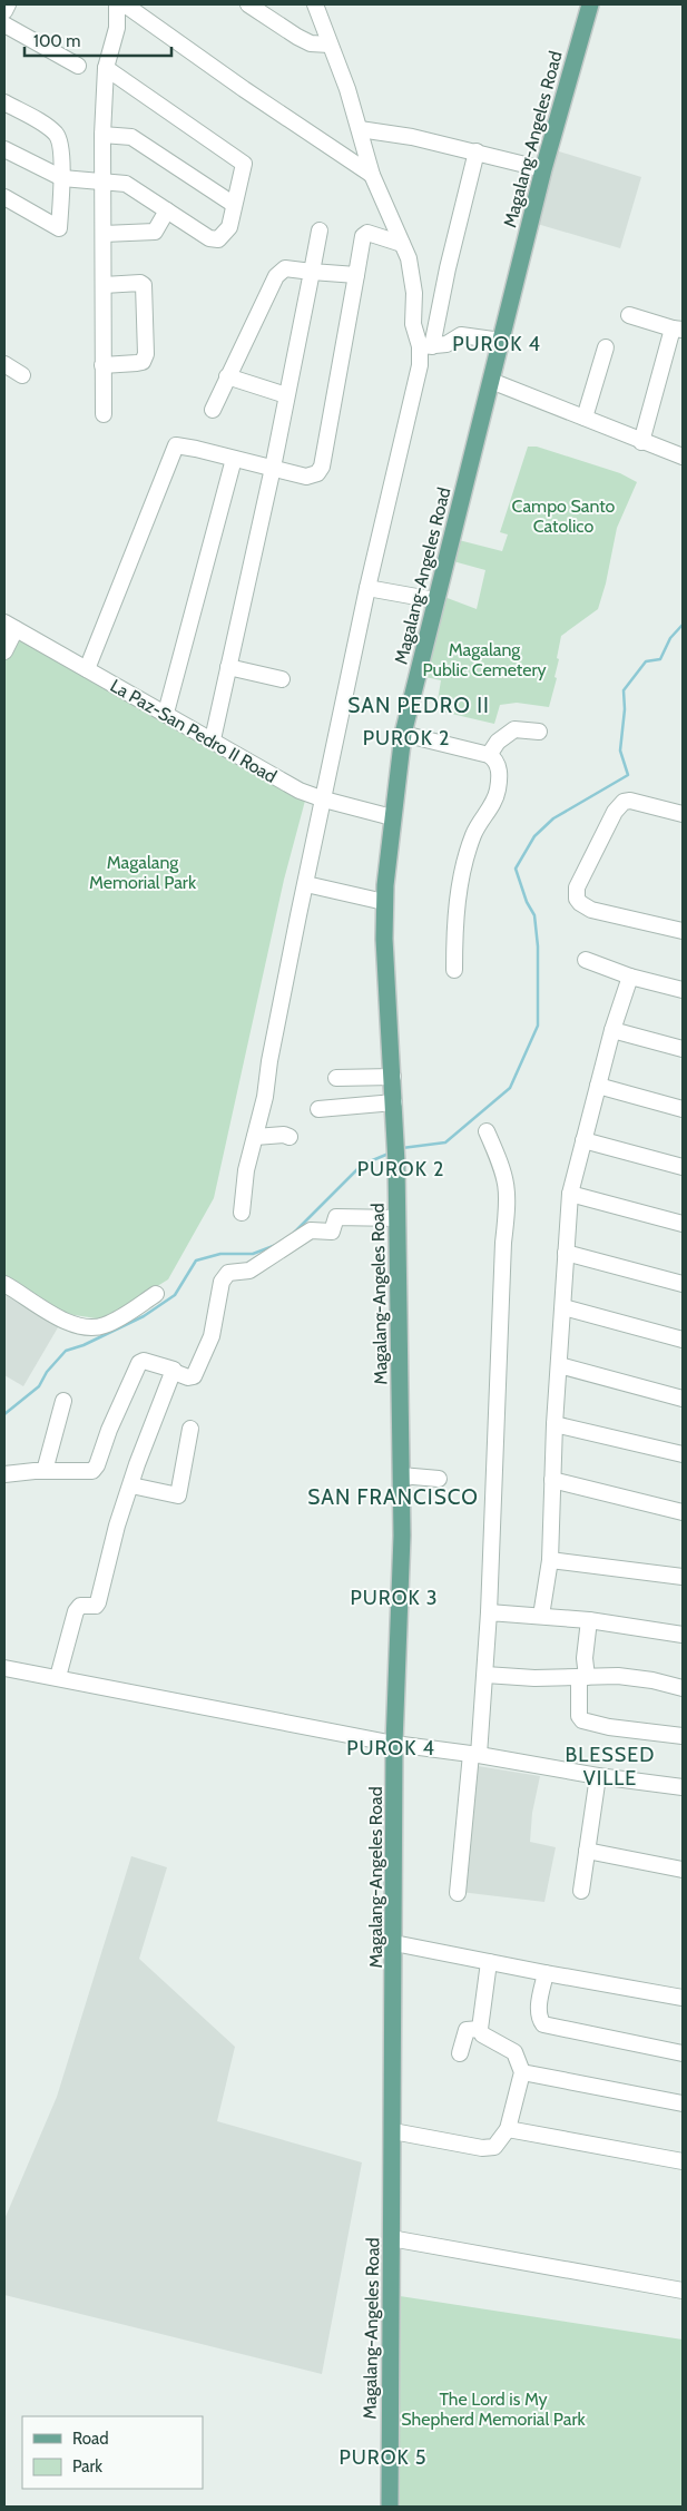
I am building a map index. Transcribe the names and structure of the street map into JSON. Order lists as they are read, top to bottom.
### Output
{
  "streets": {
    "main road": ["Magalang-Angeles Road"],
    "street": ["La Paz-San Pedro II Road"]
  },
  "crossings": [
    ["Magalang-Angeles Road", "La Paz-San Pedro II Road"]
  ],
  "districts": [
    "PUROK 4",
    "SAN PEDRO II",
    "PUROK 2",
    "PUROK 2",
    "SAN FRANCISCO",
    "PUROK 3",
    "PUROK 4",
    "BLESSED VILLE",
    "PUROK 5"
  ],
  "parks": [
    "Campo Santo Catolico",
    "Magalang Public Cemetery",
    "Magalang Memorial Park",
    "The Lord is My Shepherd Memorial Park"
  ],
  "legend": ["Road", "Park"],
  "scale_bar": "100 m"
}
